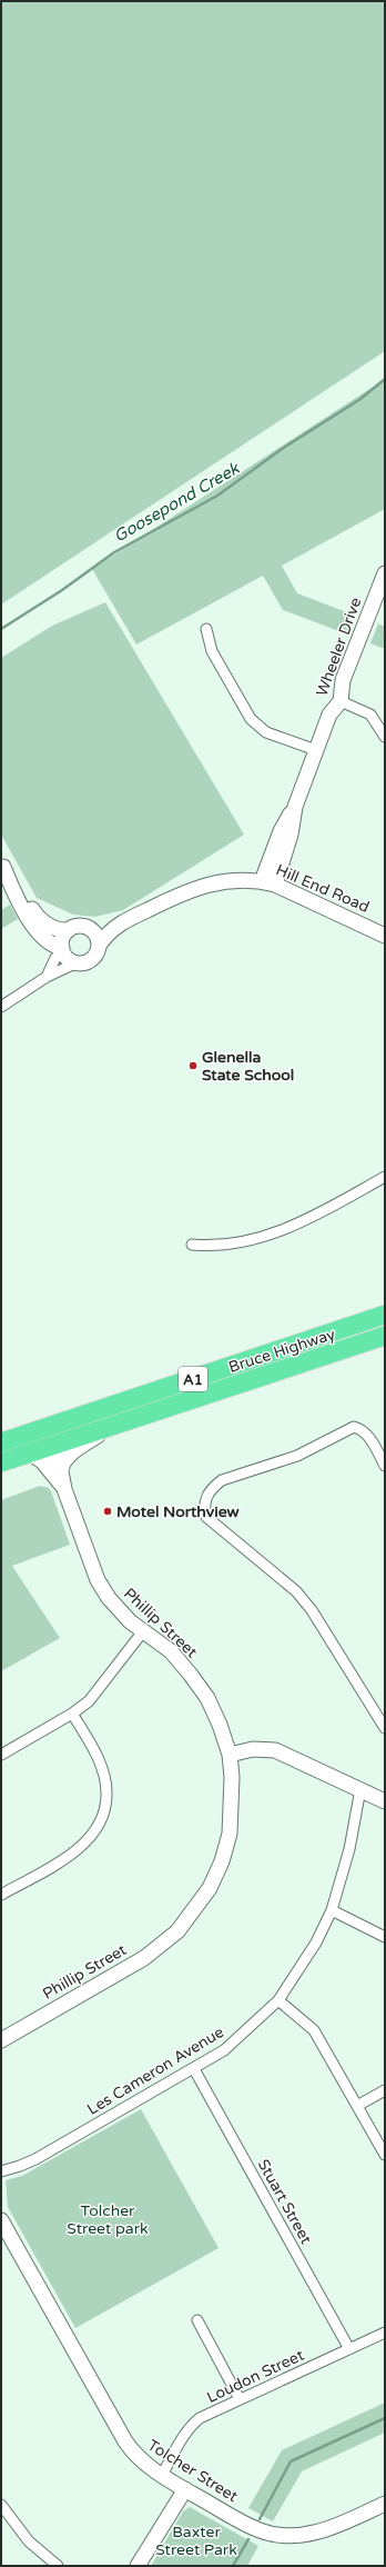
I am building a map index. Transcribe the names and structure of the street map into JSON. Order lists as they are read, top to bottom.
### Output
{
  "streets": {
    "highway": ["Bruce Highway", "A1"],
    "street": [
      "Wheeler Drive",
      "Hill End Road",
      "Phillip Street",
      "Les Cameron Avenue",
      "Stuart Street",
      "Loudon Street",
      "Tolcher Street"
    ]
  },
  "crossings": [
    ["Wheeler Drive", "Hill End Road"],
    ["Les Cameron Avenue", "Stuart Street"],
    ["Stuart Street", "Loudon Street"],
    ["Loudon Street", "Tolcher Street"]
  ],
  "water": ["Goosepond Creek"],
  "parks": ["Tolcher Street park", "Baxter Street Park"],
  "places": ["Glenella State School", "Motel Northview"]
}
